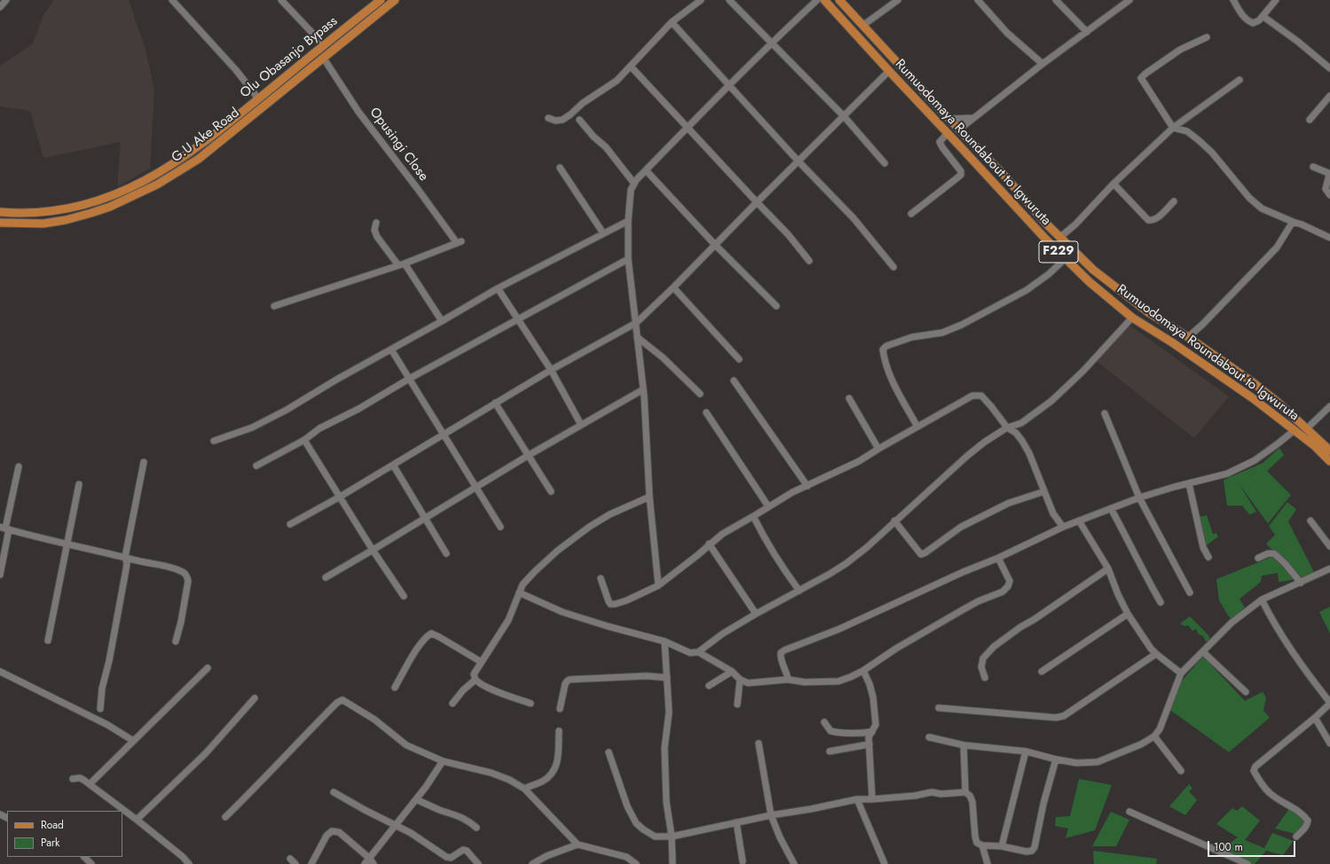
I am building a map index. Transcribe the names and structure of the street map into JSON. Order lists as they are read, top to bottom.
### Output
{
  "streets": {
    "main road": [
      "Olu Obasanjo Bypass",
      "G.U Ake Road",
      "Rumuodomaya Roundabout to Igwuruta",
      "F229"
    ],
    "street": ["Opusingi Close"]
  },
  "crossings": [
    ["G.U Ake Road", "Opusingi Close"]
  ],
  "legend": ["Road", "Park"],
  "scale_bar": "100 m"
}
